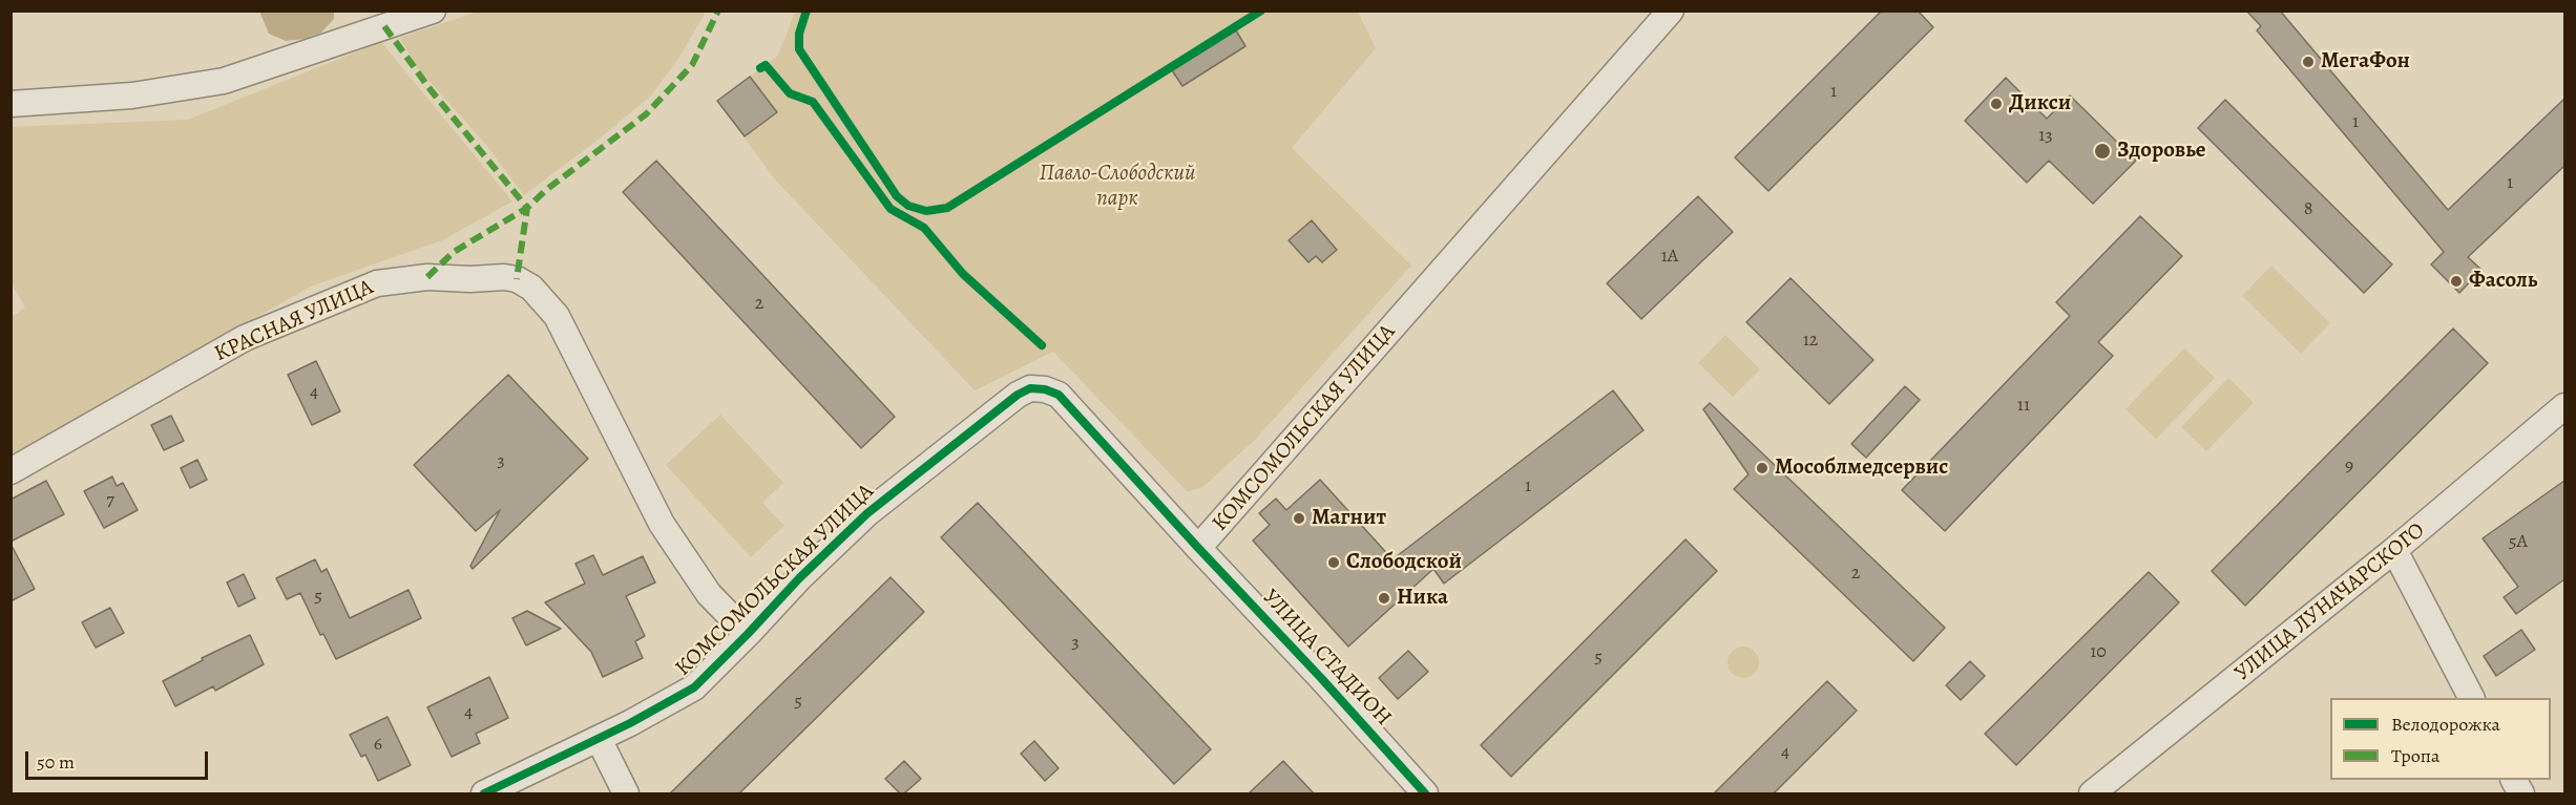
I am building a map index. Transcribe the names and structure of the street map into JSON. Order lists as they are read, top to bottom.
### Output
{
  "streets": {
    "street": [
      "КРАСНАЯ УЛИЦА",
      "КОМСОМОЛЬСКАЯ УЛИЦА",
      "УЛИЦА ЛУНАЧАРСКОГО",
      "УЛИЦА СТАДИОН"
    ]
  },
  "crossings": [
    ["КРАСНАЯ УЛИЦА", "КОМСОМОЛЬСКАЯ УЛИЦА"],
    ["КОМСОМОЛЬСКАЯ УЛИЦА", "УЛИЦА СТАДИОН"]
  ],
  "parks": ["Павло-Слободский парк"],
  "places": [
    "МегаФон",
    "Дикси",
    "Здоровье",
    "Фасоль",
    "Мособлмедсервис",
    "Магнит",
    "Слободской",
    "Ника"
  ],
  "house_numbers": [
    "1",
    "1",
    "13",
    "1",
    "8",
    "1А",
    "2",
    "12",
    "4",
    "11",
    "3",
    "9",
    "1",
    "7",
    "5А",
    "2",
    "5",
    "3",
    "10",
    "5",
    "5",
    "4",
    "6",
    "4"
  ],
  "legend": ["Велодорожка", "Тропа"],
  "scale_bar": "50 m"
}
